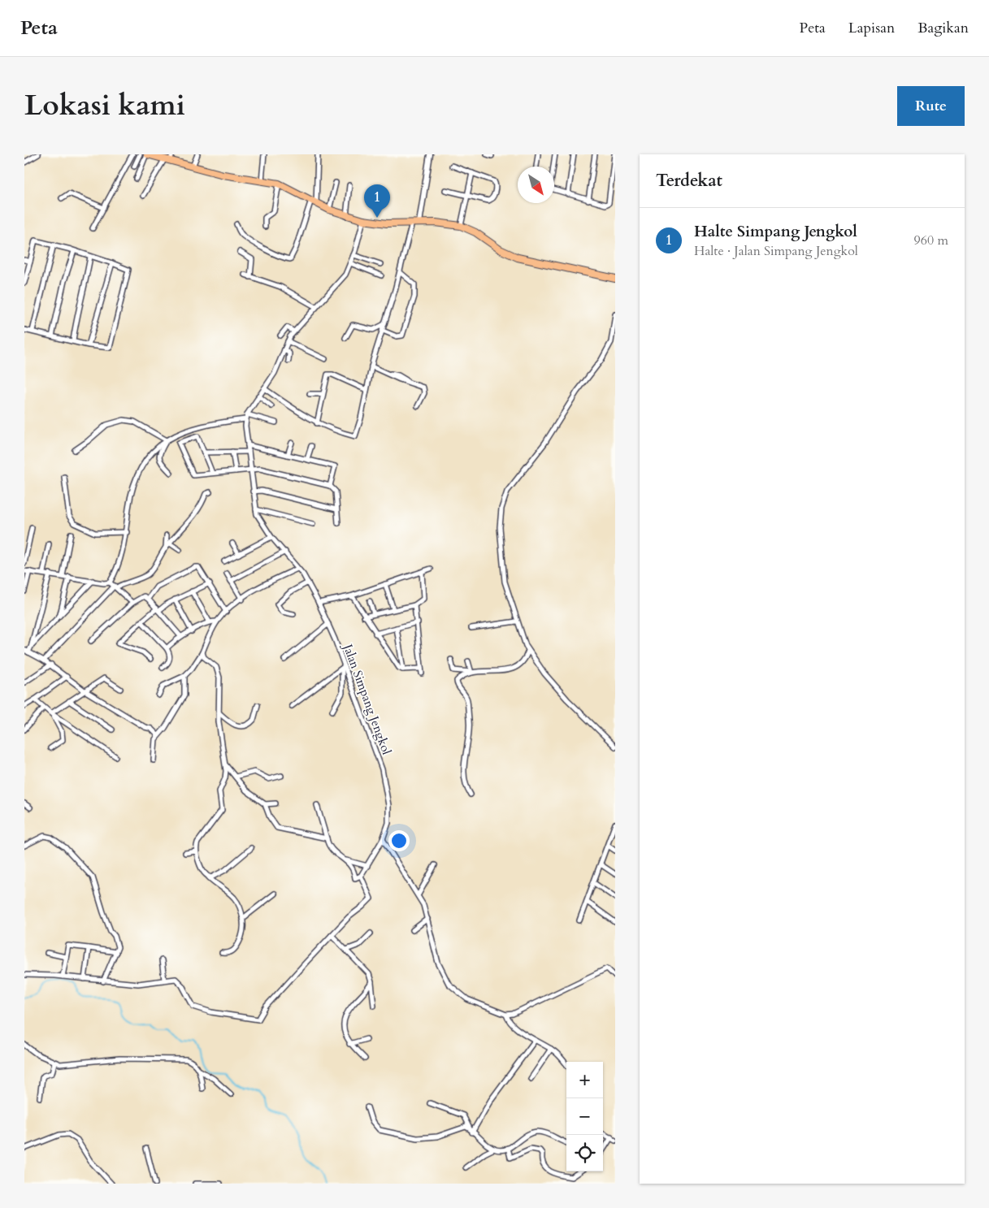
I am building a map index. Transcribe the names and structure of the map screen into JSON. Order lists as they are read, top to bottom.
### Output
{
  "streets": {
    "street": ["Jalan Simpang Jengkol"]
  },
  "north": "bottom right",
  "page": {
    "header": "Peta",
    "nav": ["Peta", "Lapisan", "Bagikan"],
    "title": "Lokasi kami",
    "buttons": "Rute",
    "heading": "Terdekat",
    "pins": "1",
    "list": [
      {
        "mark": "1",
        "name": "Halte Simpang Jengkol",
        "note": "Halte · Jalan Simpang Jengkol",
        "value": "960 m"
      }
    ],
    "map_buttons": ["+", "−"]
  }
}
